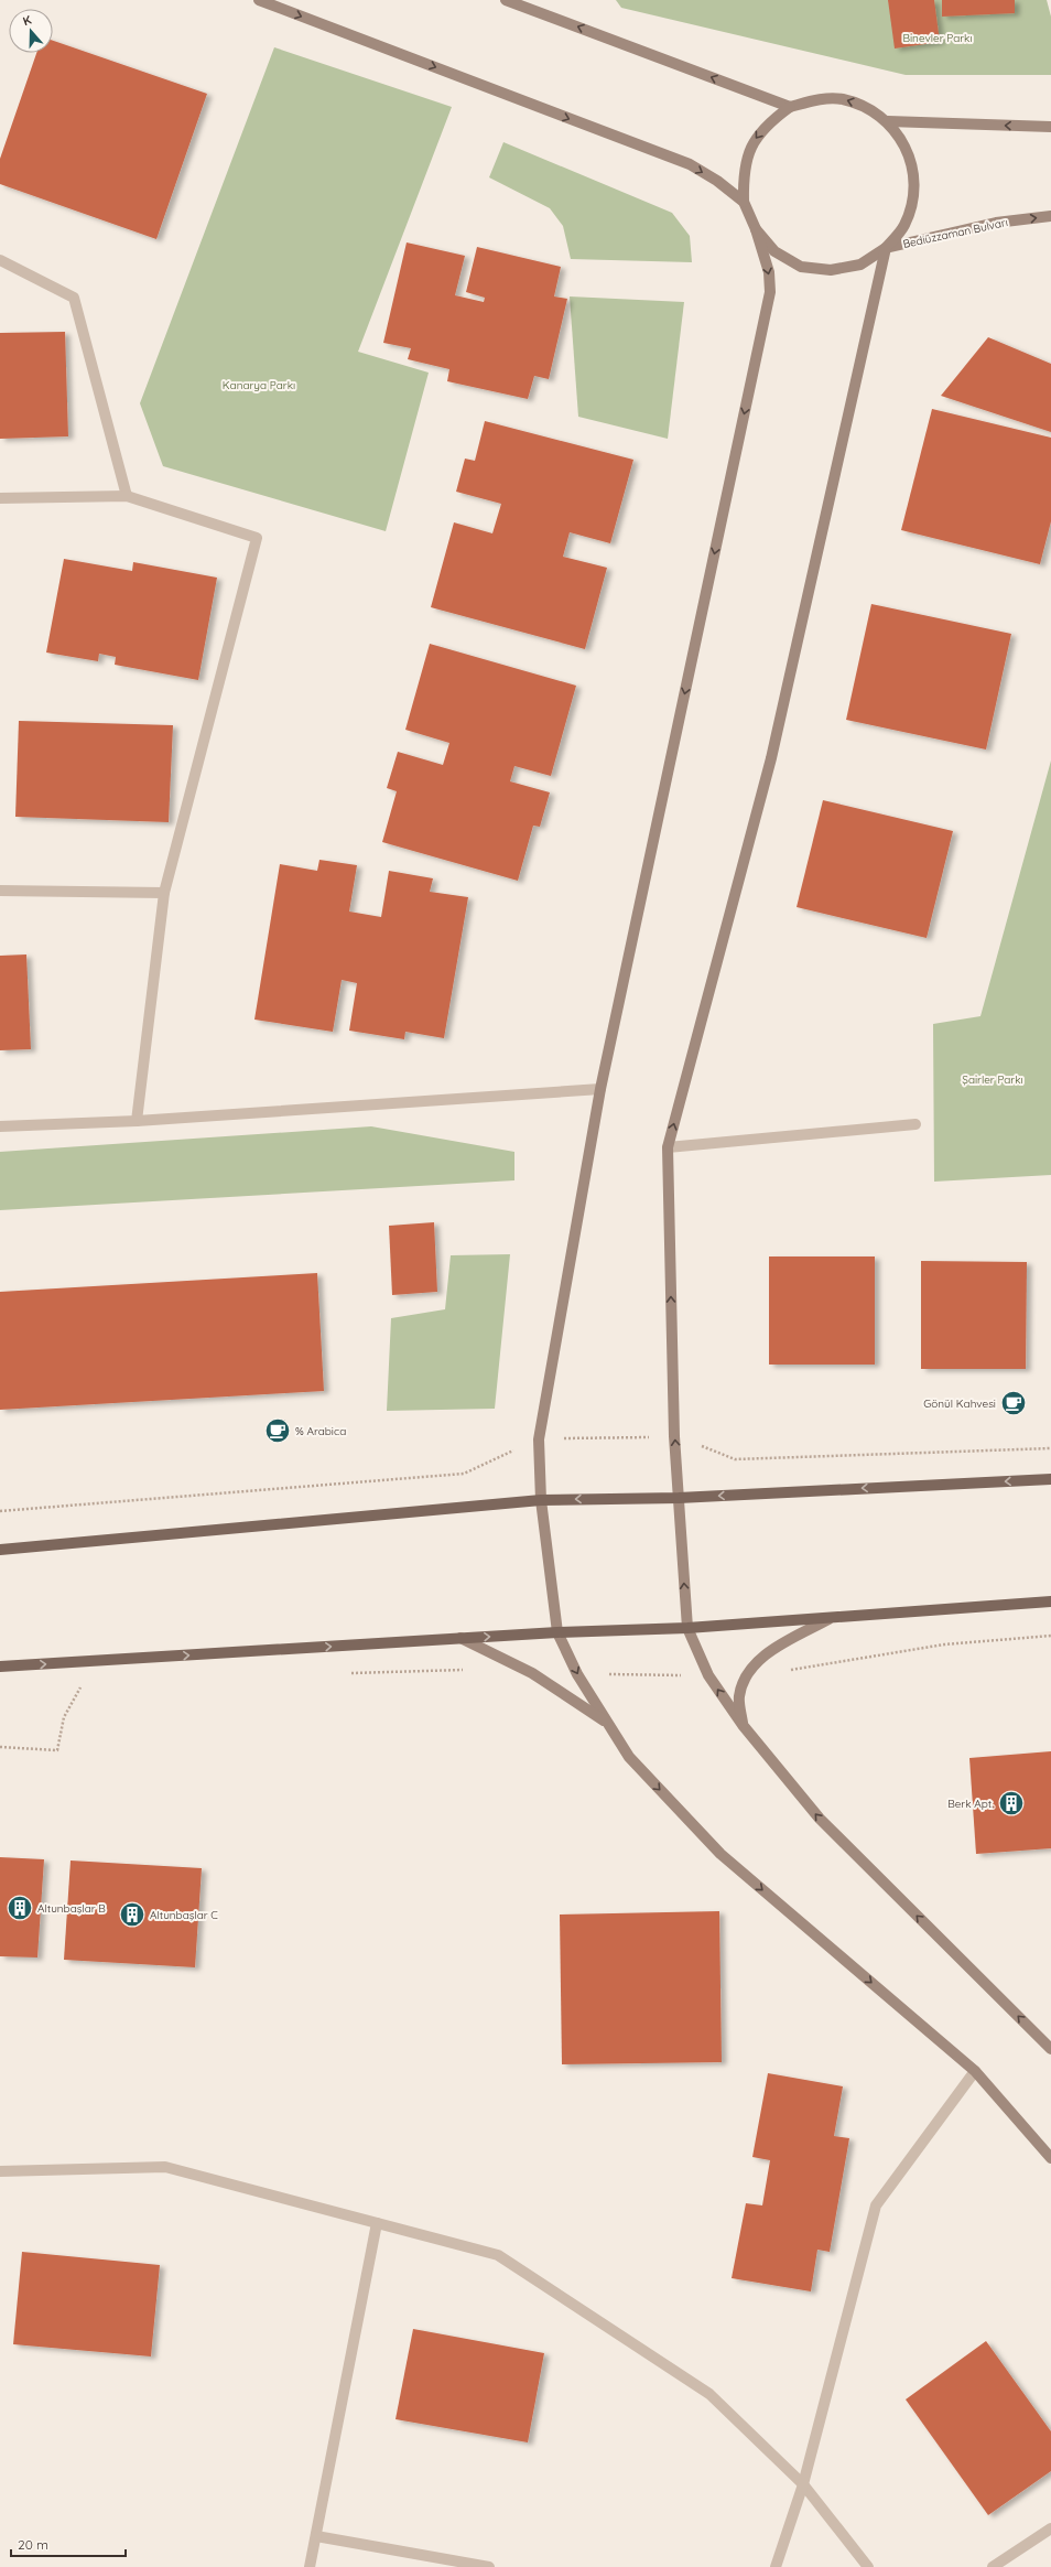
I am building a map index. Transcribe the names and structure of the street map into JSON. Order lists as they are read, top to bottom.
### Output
{
  "streets": {
    "street": ["Bediüzzaman Bulvarı"]
  },
  "parks": ["Binevler Parkı", "Kanarya Parkı", "Şairler Parkı"],
  "places": {
    "cafe": ["Gönül Kahvesi", "% Arabica"],
    "building": ["Berk Apt.", "Altunbaşlar B", "Altunbaşlar C"]
  },
  "scale_bar": "20 m",
  "north": "top"
}
